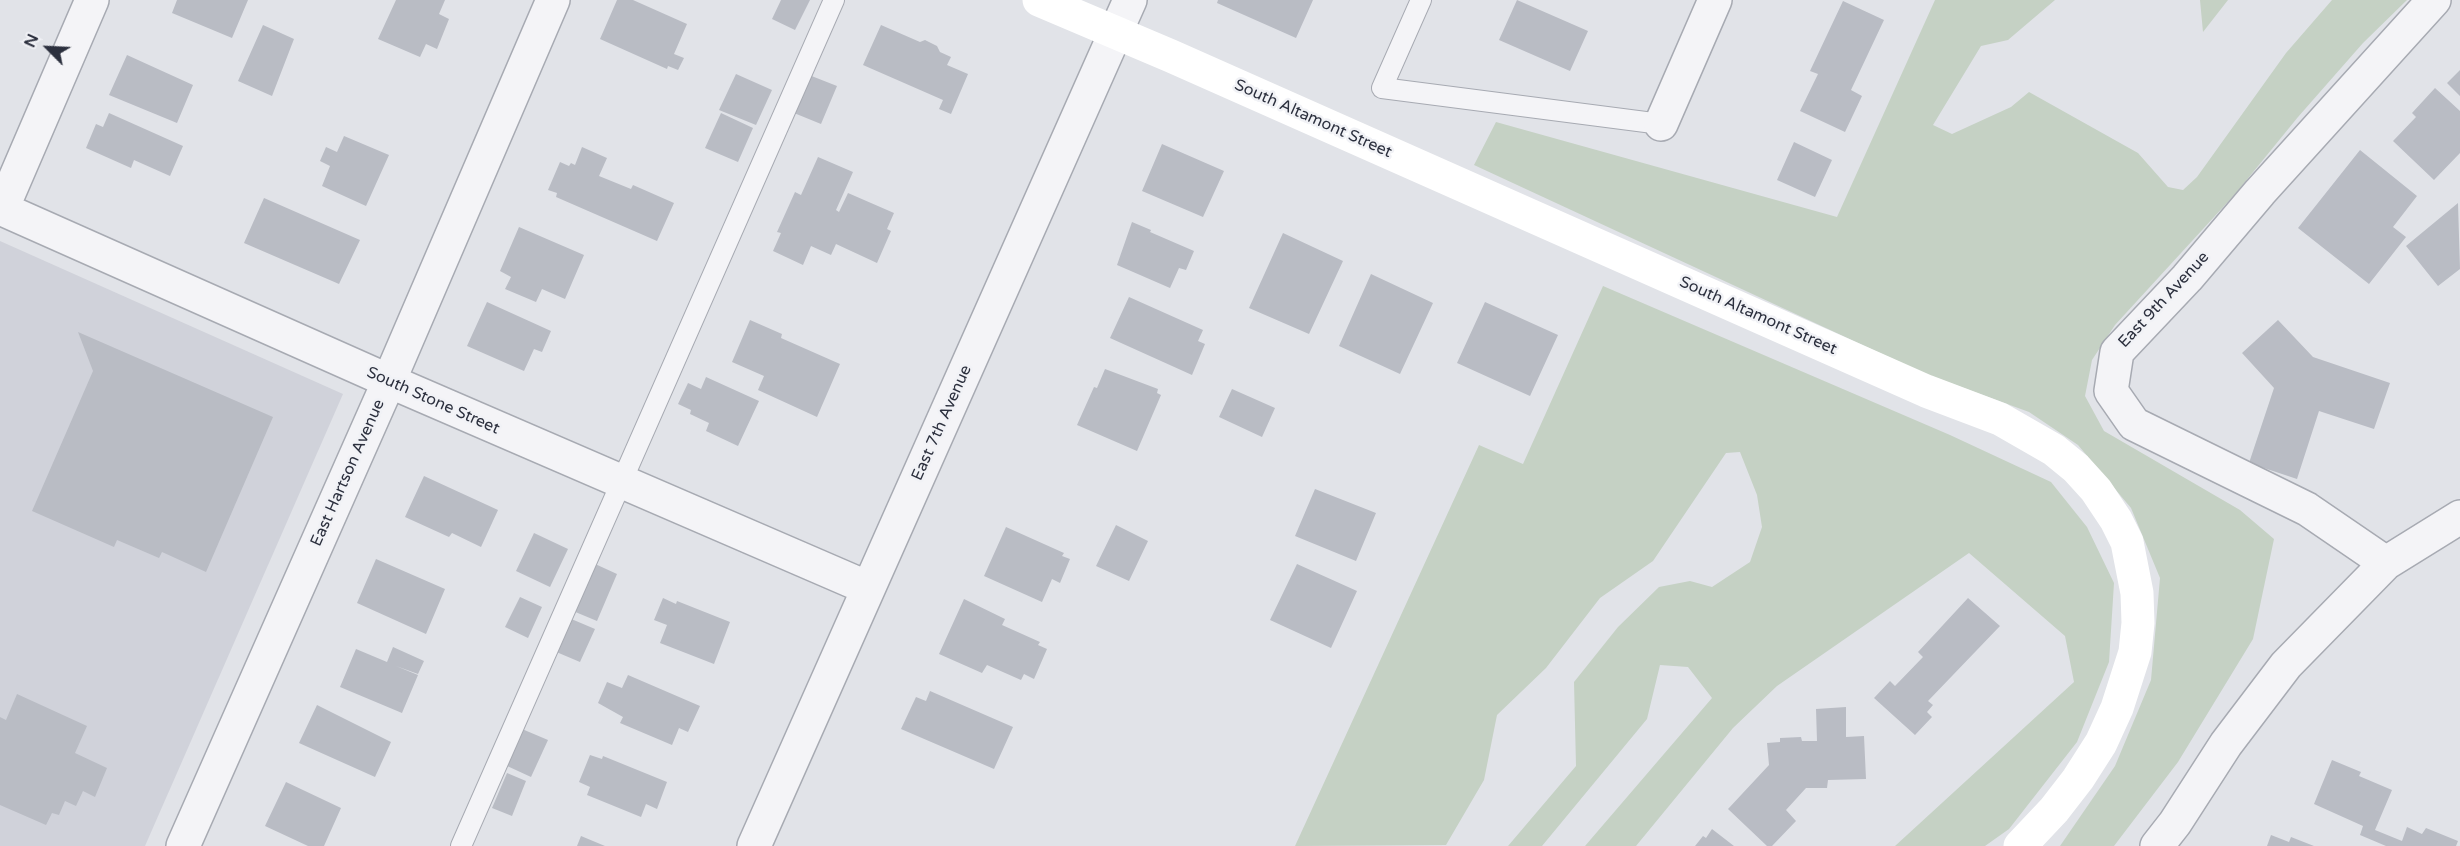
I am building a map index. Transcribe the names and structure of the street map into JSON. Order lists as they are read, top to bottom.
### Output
{
  "streets": {
    "street": [
      "South Altamont Street",
      "East 9th Avenue",
      "South Stone Street",
      "East 7th Avenue",
      "East Hartson Avenue"
    ]
  },
  "crossings": [
    ["South Altamont Street", "East 7th Avenue"],
    ["South Stone Street", "East 7th Avenue"],
    ["South Stone Street", "East Hartson Avenue"]
  ],
  "north": "top left"
}
